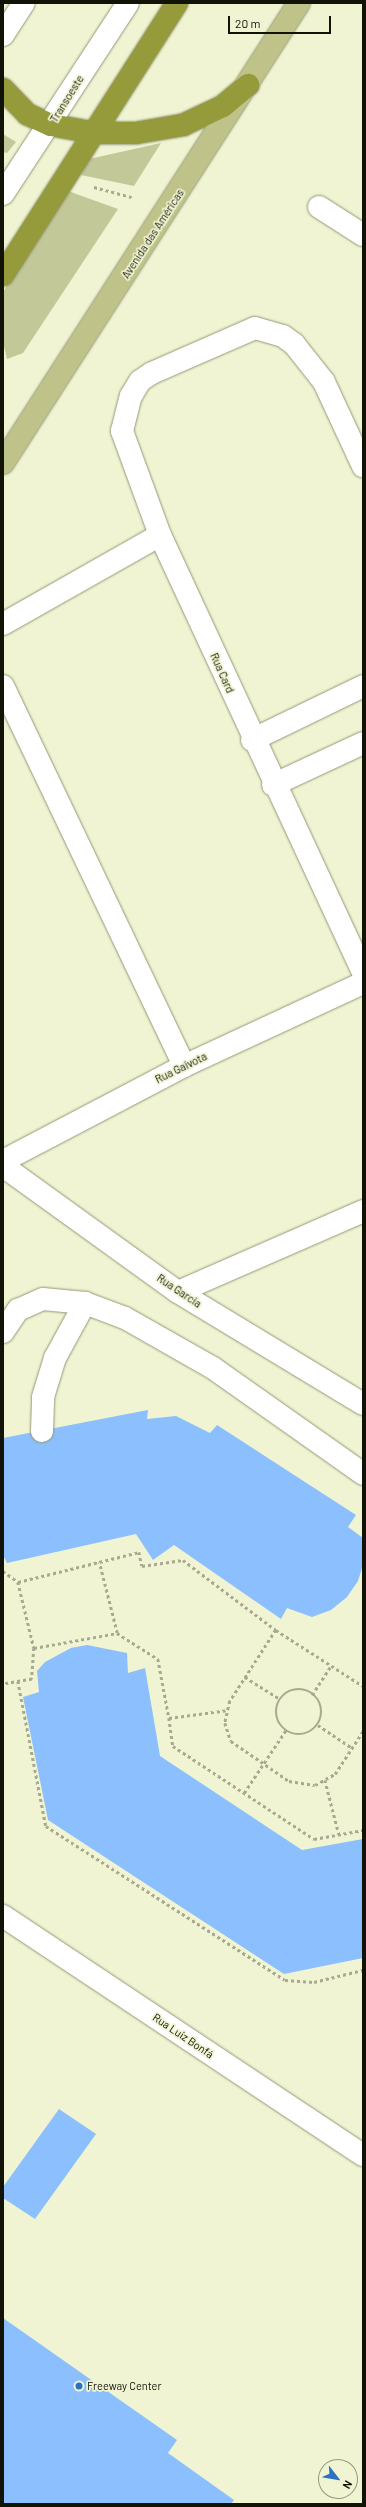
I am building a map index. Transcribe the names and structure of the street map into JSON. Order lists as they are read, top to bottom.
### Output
{
  "streets": {
    "main road": ["Avenida das Américas"],
    "street": [
      "Transoeste",
      "Rua Card",
      "Rua Gaivota",
      "Rua Garcia",
      "Rua Luiz Bonfá"
    ]
  },
  "places": ["Freeway Center"],
  "scale_bar": "20 m",
  "north": "bottom right"
}
